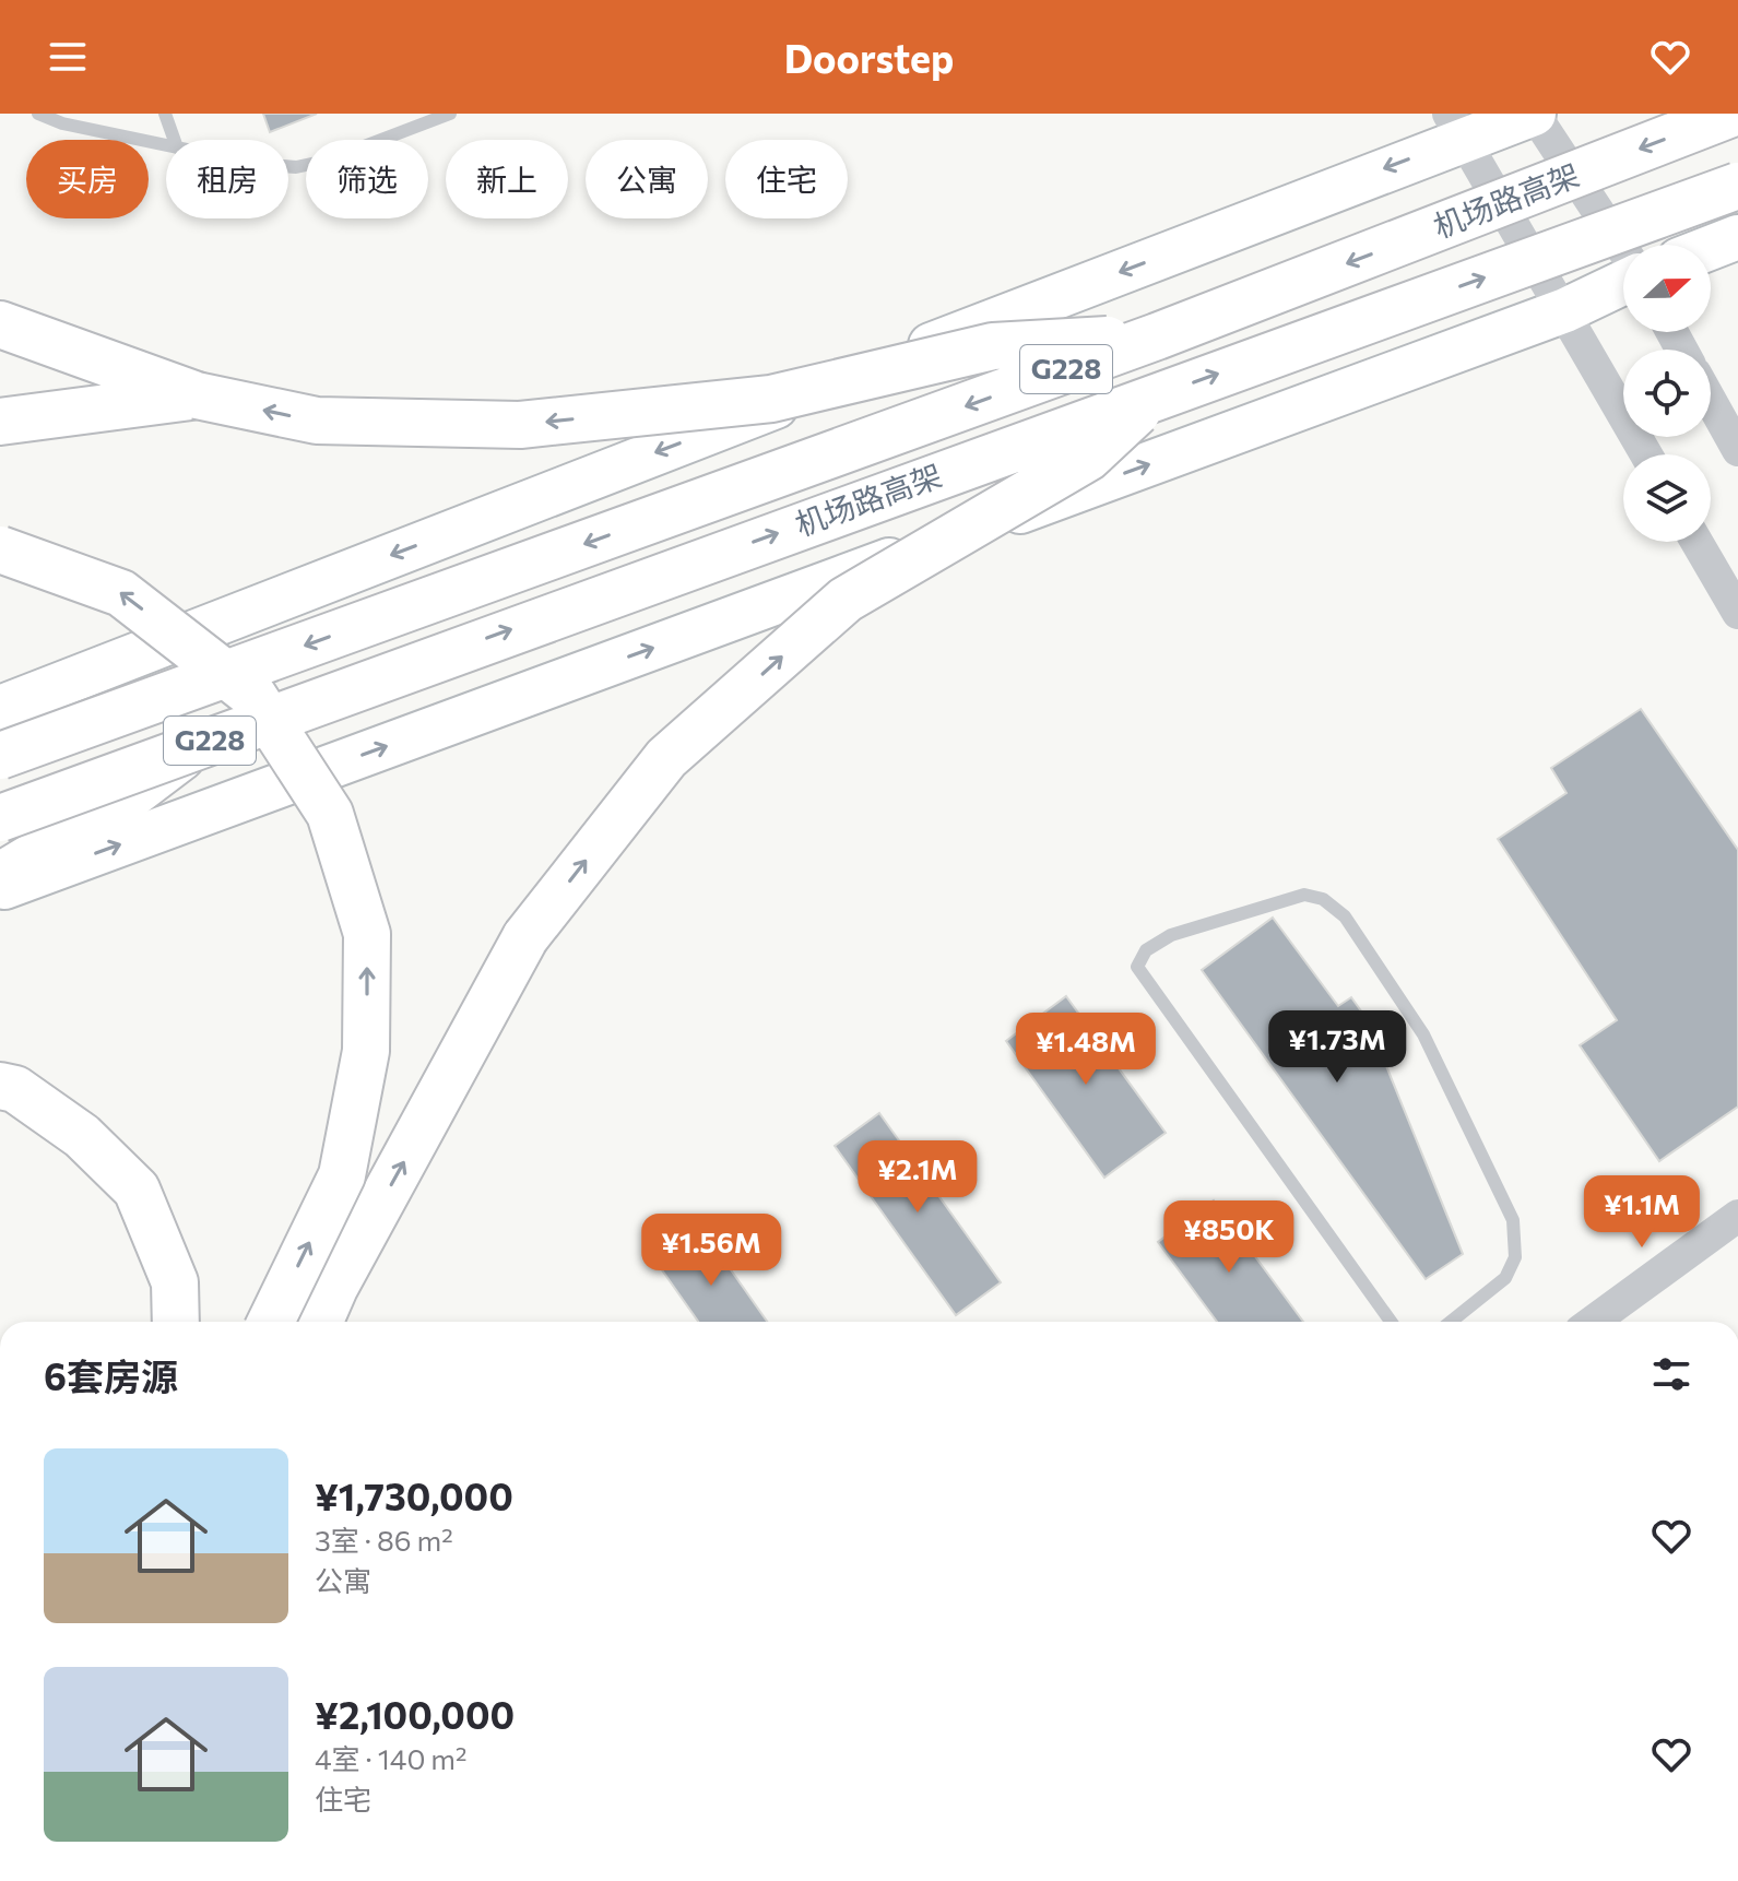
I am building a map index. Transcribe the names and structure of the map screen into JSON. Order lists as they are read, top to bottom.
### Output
{
  "streets": {
    "highway": ["机场路高架", "G228"]
  },
  "north": "right",
  "page": {
    "header": "Doorstep",
    "chip": [
      "买房",
      "租房",
      "筛选",
      "新上",
      "公寓",
      "住宅"
    ],
    "price": [
      "¥1.73M",
      "¥1.48M",
      "¥2.1M",
      "¥1.1M",
      "¥850K",
      "¥1.56M"
    ],
    "heading": "6套房源",
    "list": [
      {
        "name": "¥1,730,000",
        "note": "3室 · 86 m² · 公寓"
      },
      {
        "name": "¥2,100,000",
        "note": "4室 · 140 m² · 住宅"
      }
    ]
  }
}
